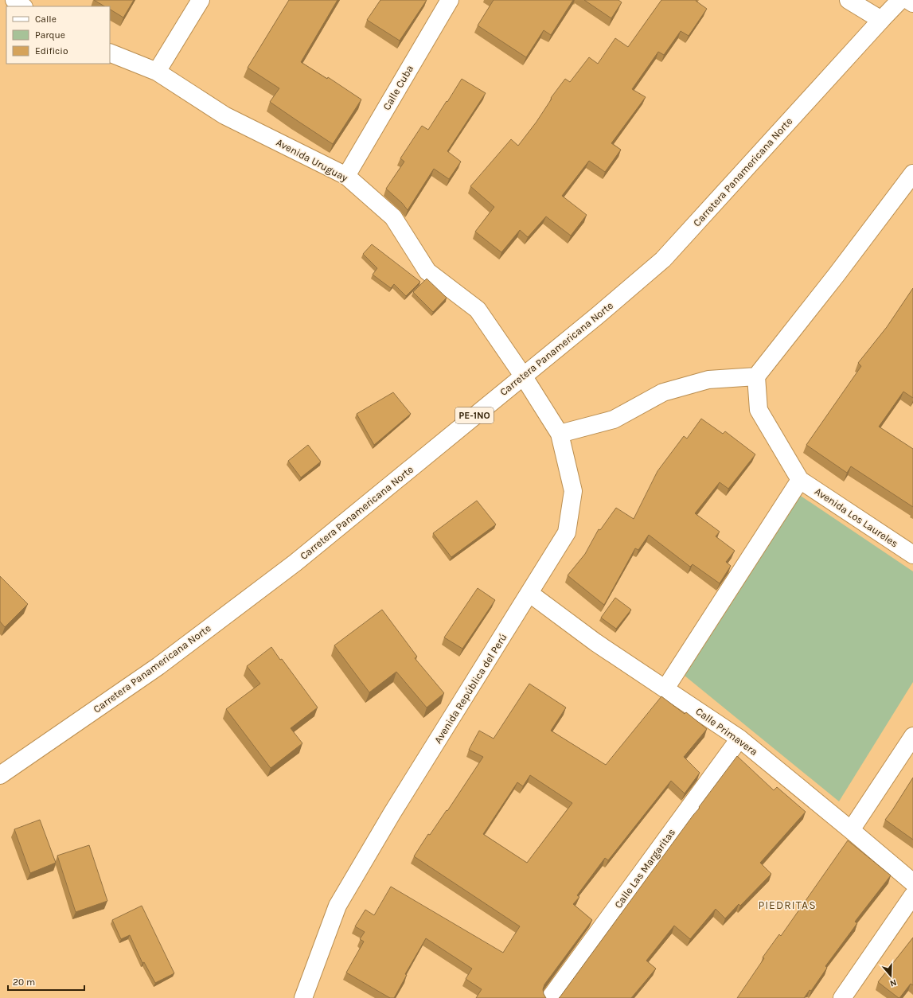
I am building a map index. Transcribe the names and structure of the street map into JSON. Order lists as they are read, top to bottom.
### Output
{
  "streets": {
    "street": [
      "Calle Cuba",
      "Avenida Uruguay",
      "Carretera Panamericana Norte",
      "PE-1NO",
      "Avenida Los Laureles",
      "Avenida República del Perú",
      "Calle Primavera",
      "Calle Las Margaritas"
    ]
  },
  "crossings": [
    ["Calle Cuba", "Avenida Uruguay"],
    ["Avenida Uruguay", "Carretera Panamericana Norte"],
    ["Avenida Uruguay", "Avenida República del Perú"],
    ["Carretera Panamericana Norte", "Avenida República del Perú"],
    ["Avenida República del Perú", "Calle Primavera"],
    ["Calle Primavera", "Calle Las Margaritas"]
  ],
  "districts": ["PIEDRITAS"],
  "legend": ["Calle", "Parque", "Edificio"],
  "scale_bar": "20 m",
  "north": "bottom"
}
